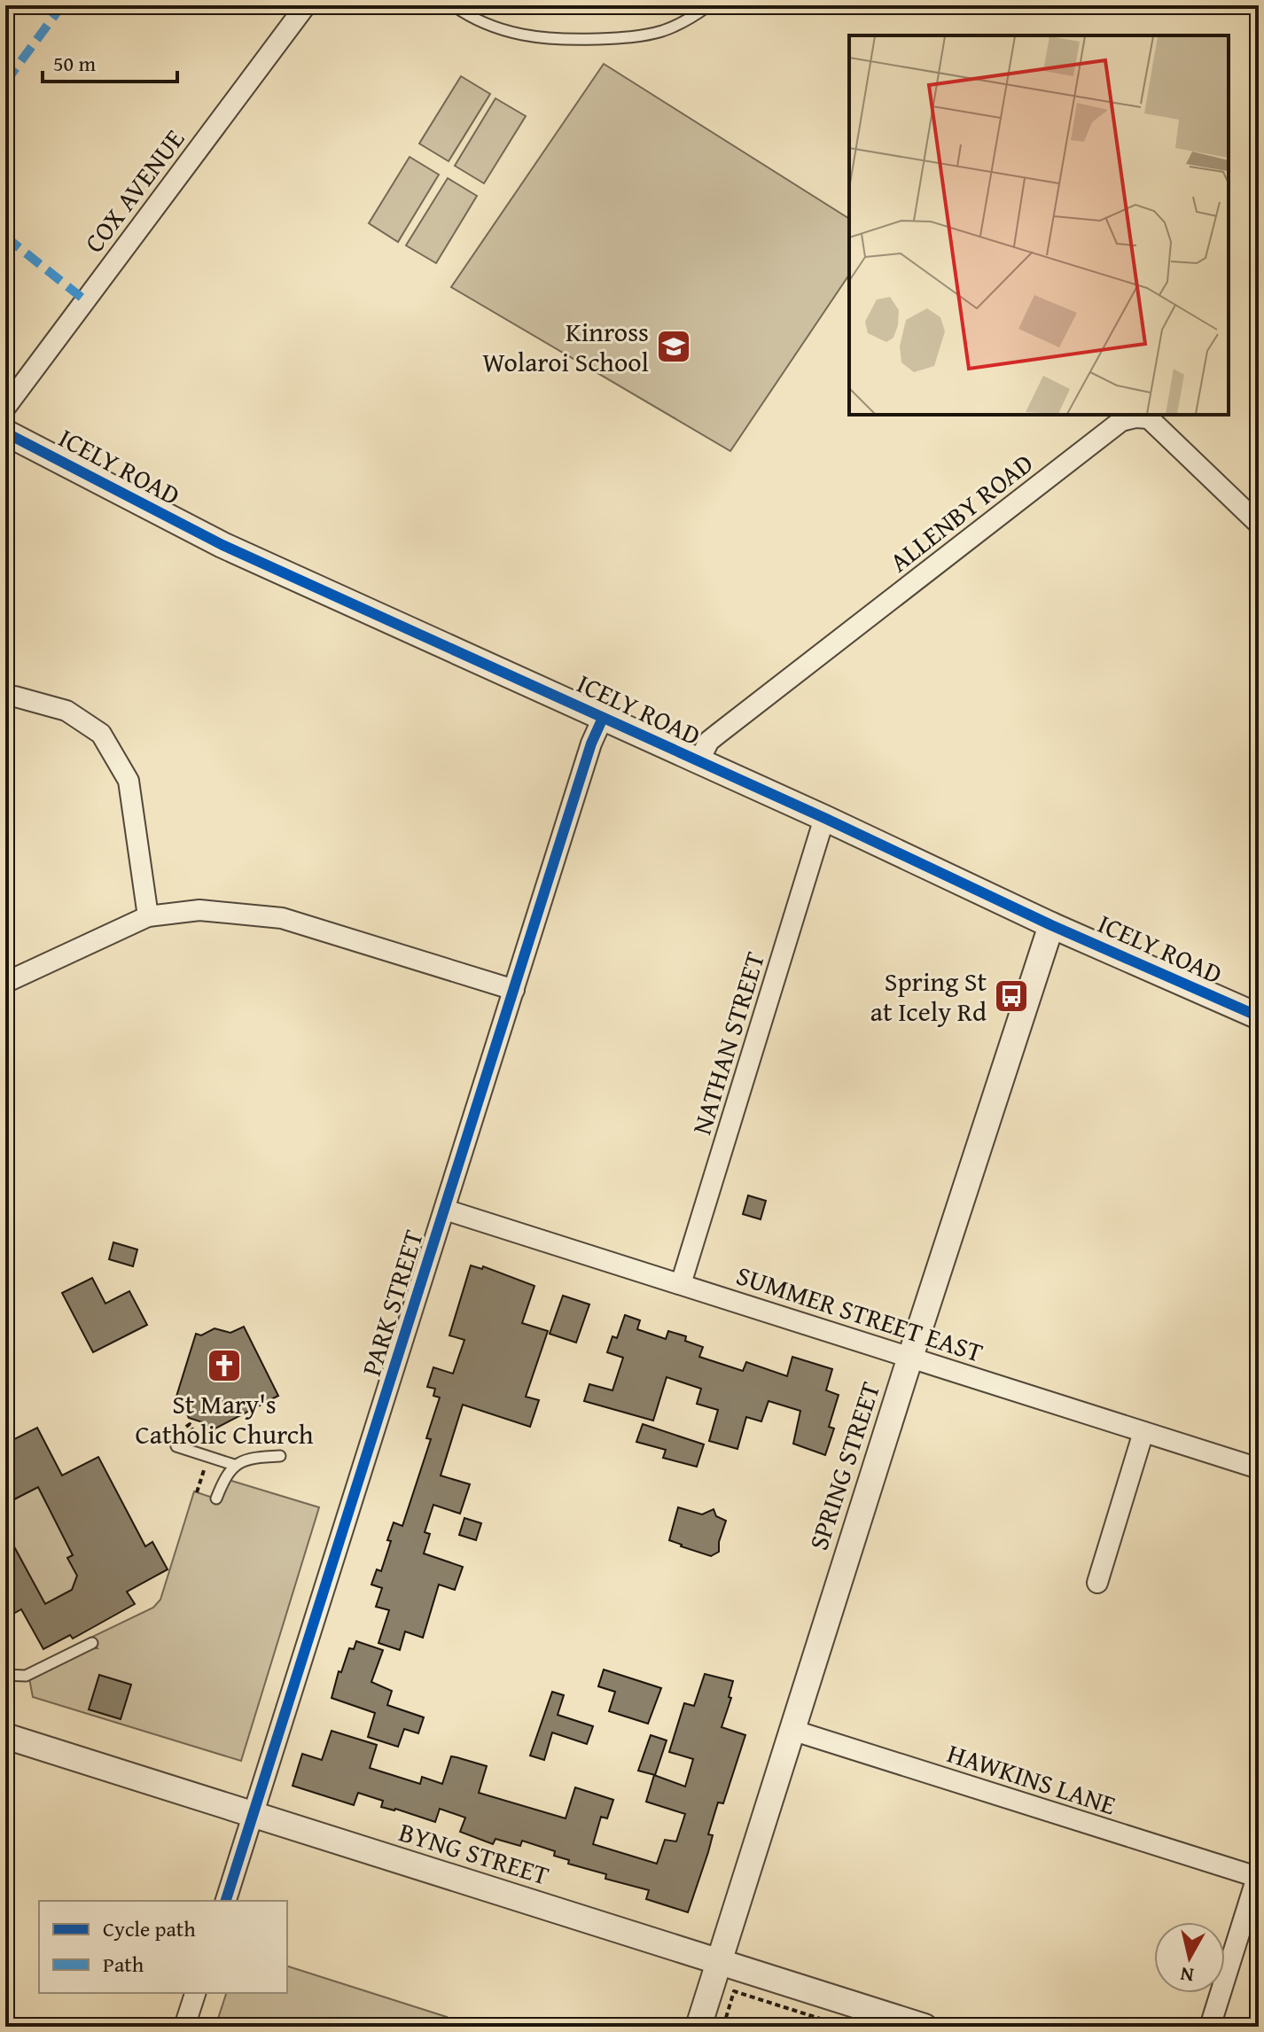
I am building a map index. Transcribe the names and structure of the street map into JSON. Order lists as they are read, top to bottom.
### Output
{
  "streets": {
    "street": [
      "COX AVENUE",
      "ICELY ROAD",
      "ALLENBY ROAD",
      "NATHAN STREET",
      "PARK STREET",
      "SUMMER STREET EAST",
      "SPRING STREET",
      "HAWKINS LANE",
      "BYNG STREET"
    ]
  },
  "crossings": [
    ["ICELY ROAD", "ALLENBY ROAD"],
    ["ICELY ROAD", "NATHAN STREET"],
    ["ICELY ROAD", "PARK STREET"],
    ["ICELY ROAD", "SPRING STREET"],
    ["NATHAN STREET", "SUMMER STREET EAST"],
    ["PARK STREET", "SUMMER STREET EAST"],
    ["PARK STREET", "BYNG STREET"],
    ["SUMMER STREET EAST", "SPRING STREET"],
    ["SPRING STREET", "HAWKINS LANE"],
    ["SPRING STREET", "BYNG STREET"]
  ],
  "places": {
    "school or university": ["Kinross Wolaroi School"],
    "bus stop": ["Spring St at Icely Rd"],
    "church": ["St Mary's Catholic Church"]
  },
  "legend": ["Cycle path", "Path"],
  "scale_bar": "50 m",
  "north": "bottom"
}
